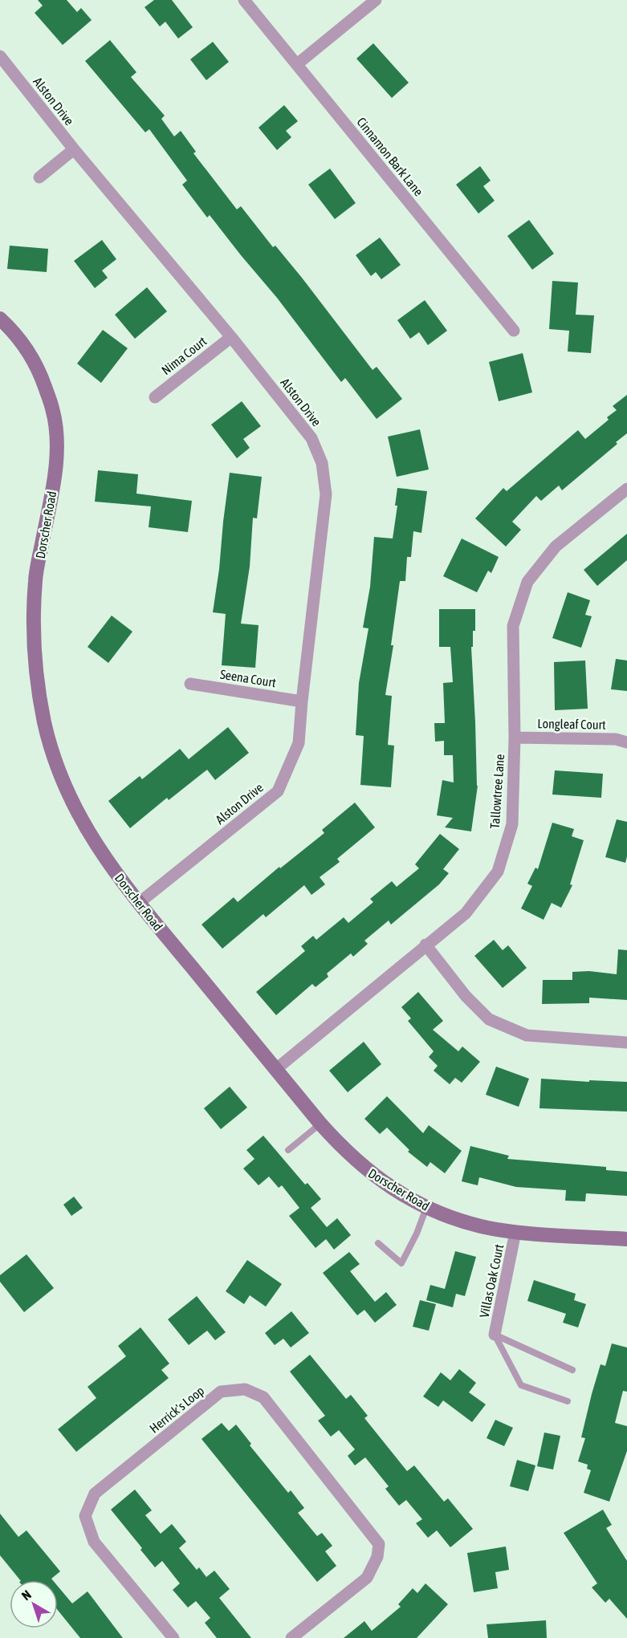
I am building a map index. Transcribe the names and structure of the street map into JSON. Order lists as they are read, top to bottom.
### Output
{
  "streets": {
    "street": [
      "Alston Drive",
      "Cinnamon Bark Lane",
      "Nima Court",
      "Dorscher Road",
      "Seena Court",
      "Longleaf Court",
      "Tallowtree Lane",
      "Villas Oak Court",
      "Herrick's Loop"
    ]
  },
  "crossings": [
    ["Alston Drive", "Nima Court"],
    ["Alston Drive", "Dorscher Road"],
    ["Alston Drive", "Seena Court"],
    ["Dorscher Road", "Tallowtree Lane"],
    ["Dorscher Road", "Villas Oak Court"],
    ["Longleaf Court", "Tallowtree Lane"]
  ],
  "north": "top left"
}
